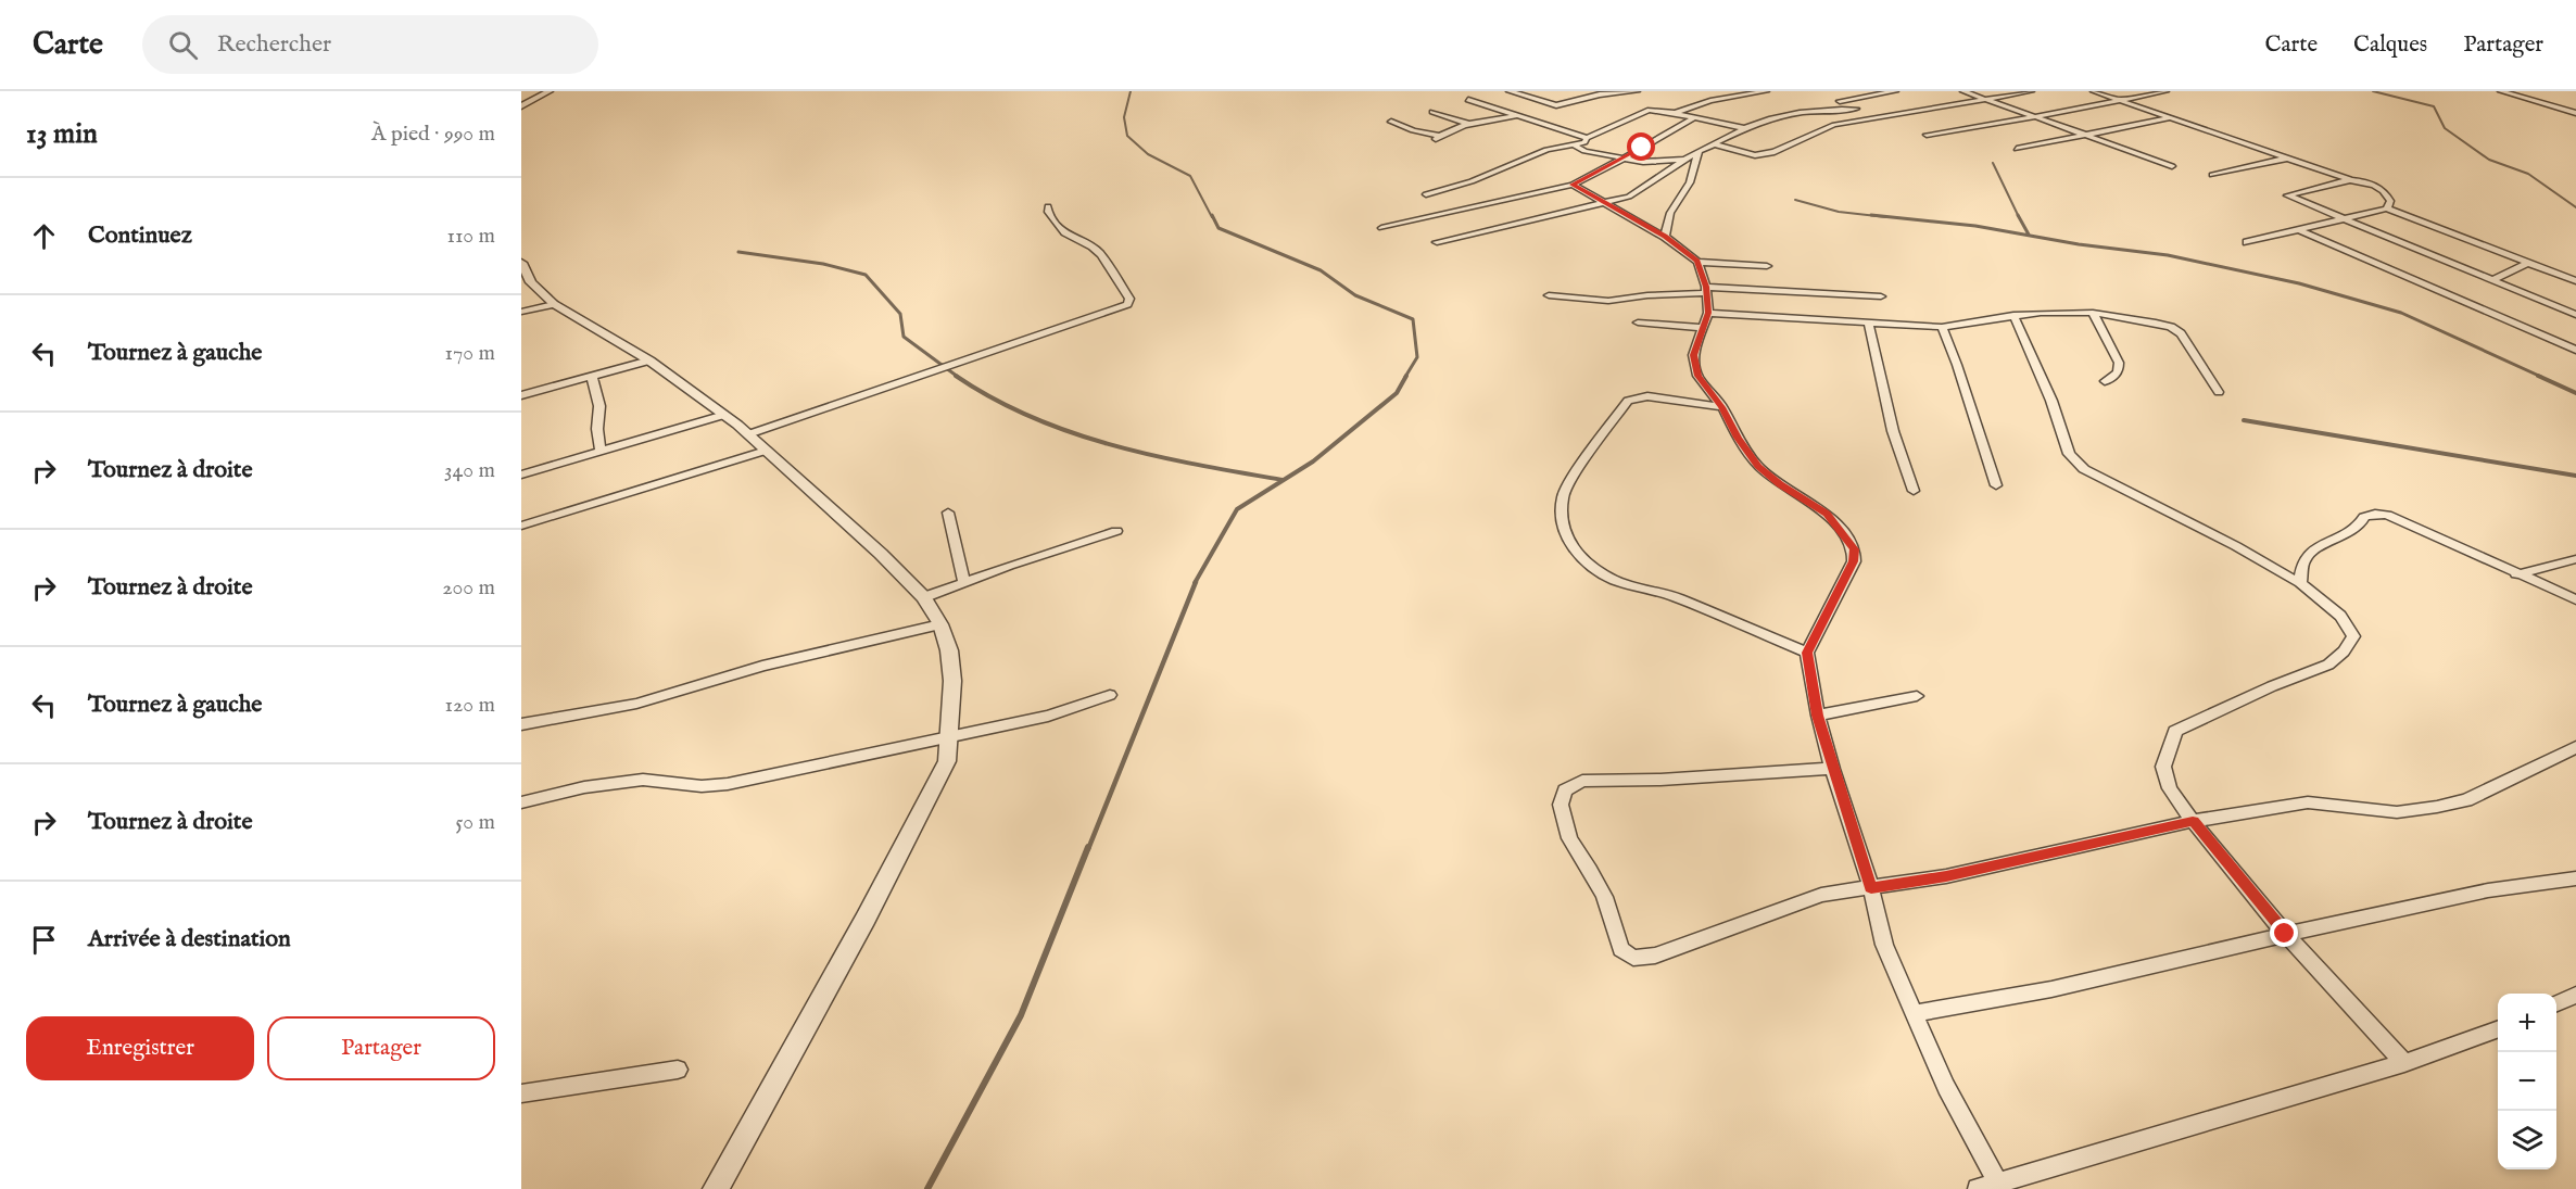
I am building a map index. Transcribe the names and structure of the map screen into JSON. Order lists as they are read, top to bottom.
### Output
{
  "page": {
    "header": "Carte",
    "search": "Rechercher",
    "nav": ["Carte", "Calques", "Partager"],
    "heading": ["13 min", "À pied · 990 m"],
    "list": [
      ["Continuez", "110 m"],
      ["Tournez à gauche", "170 m"],
      ["Tournez à droite", "340 m"],
      ["Tournez à droite", "200 m"],
      ["Tournez à gauche", "120 m"],
      ["Tournez à droite", "50 m"],
      "Arrivée à destination"
    ],
    "map_buttons": ["+", "−"],
    "buttons": ["Enregistrer", "Partager"]
  }
}
